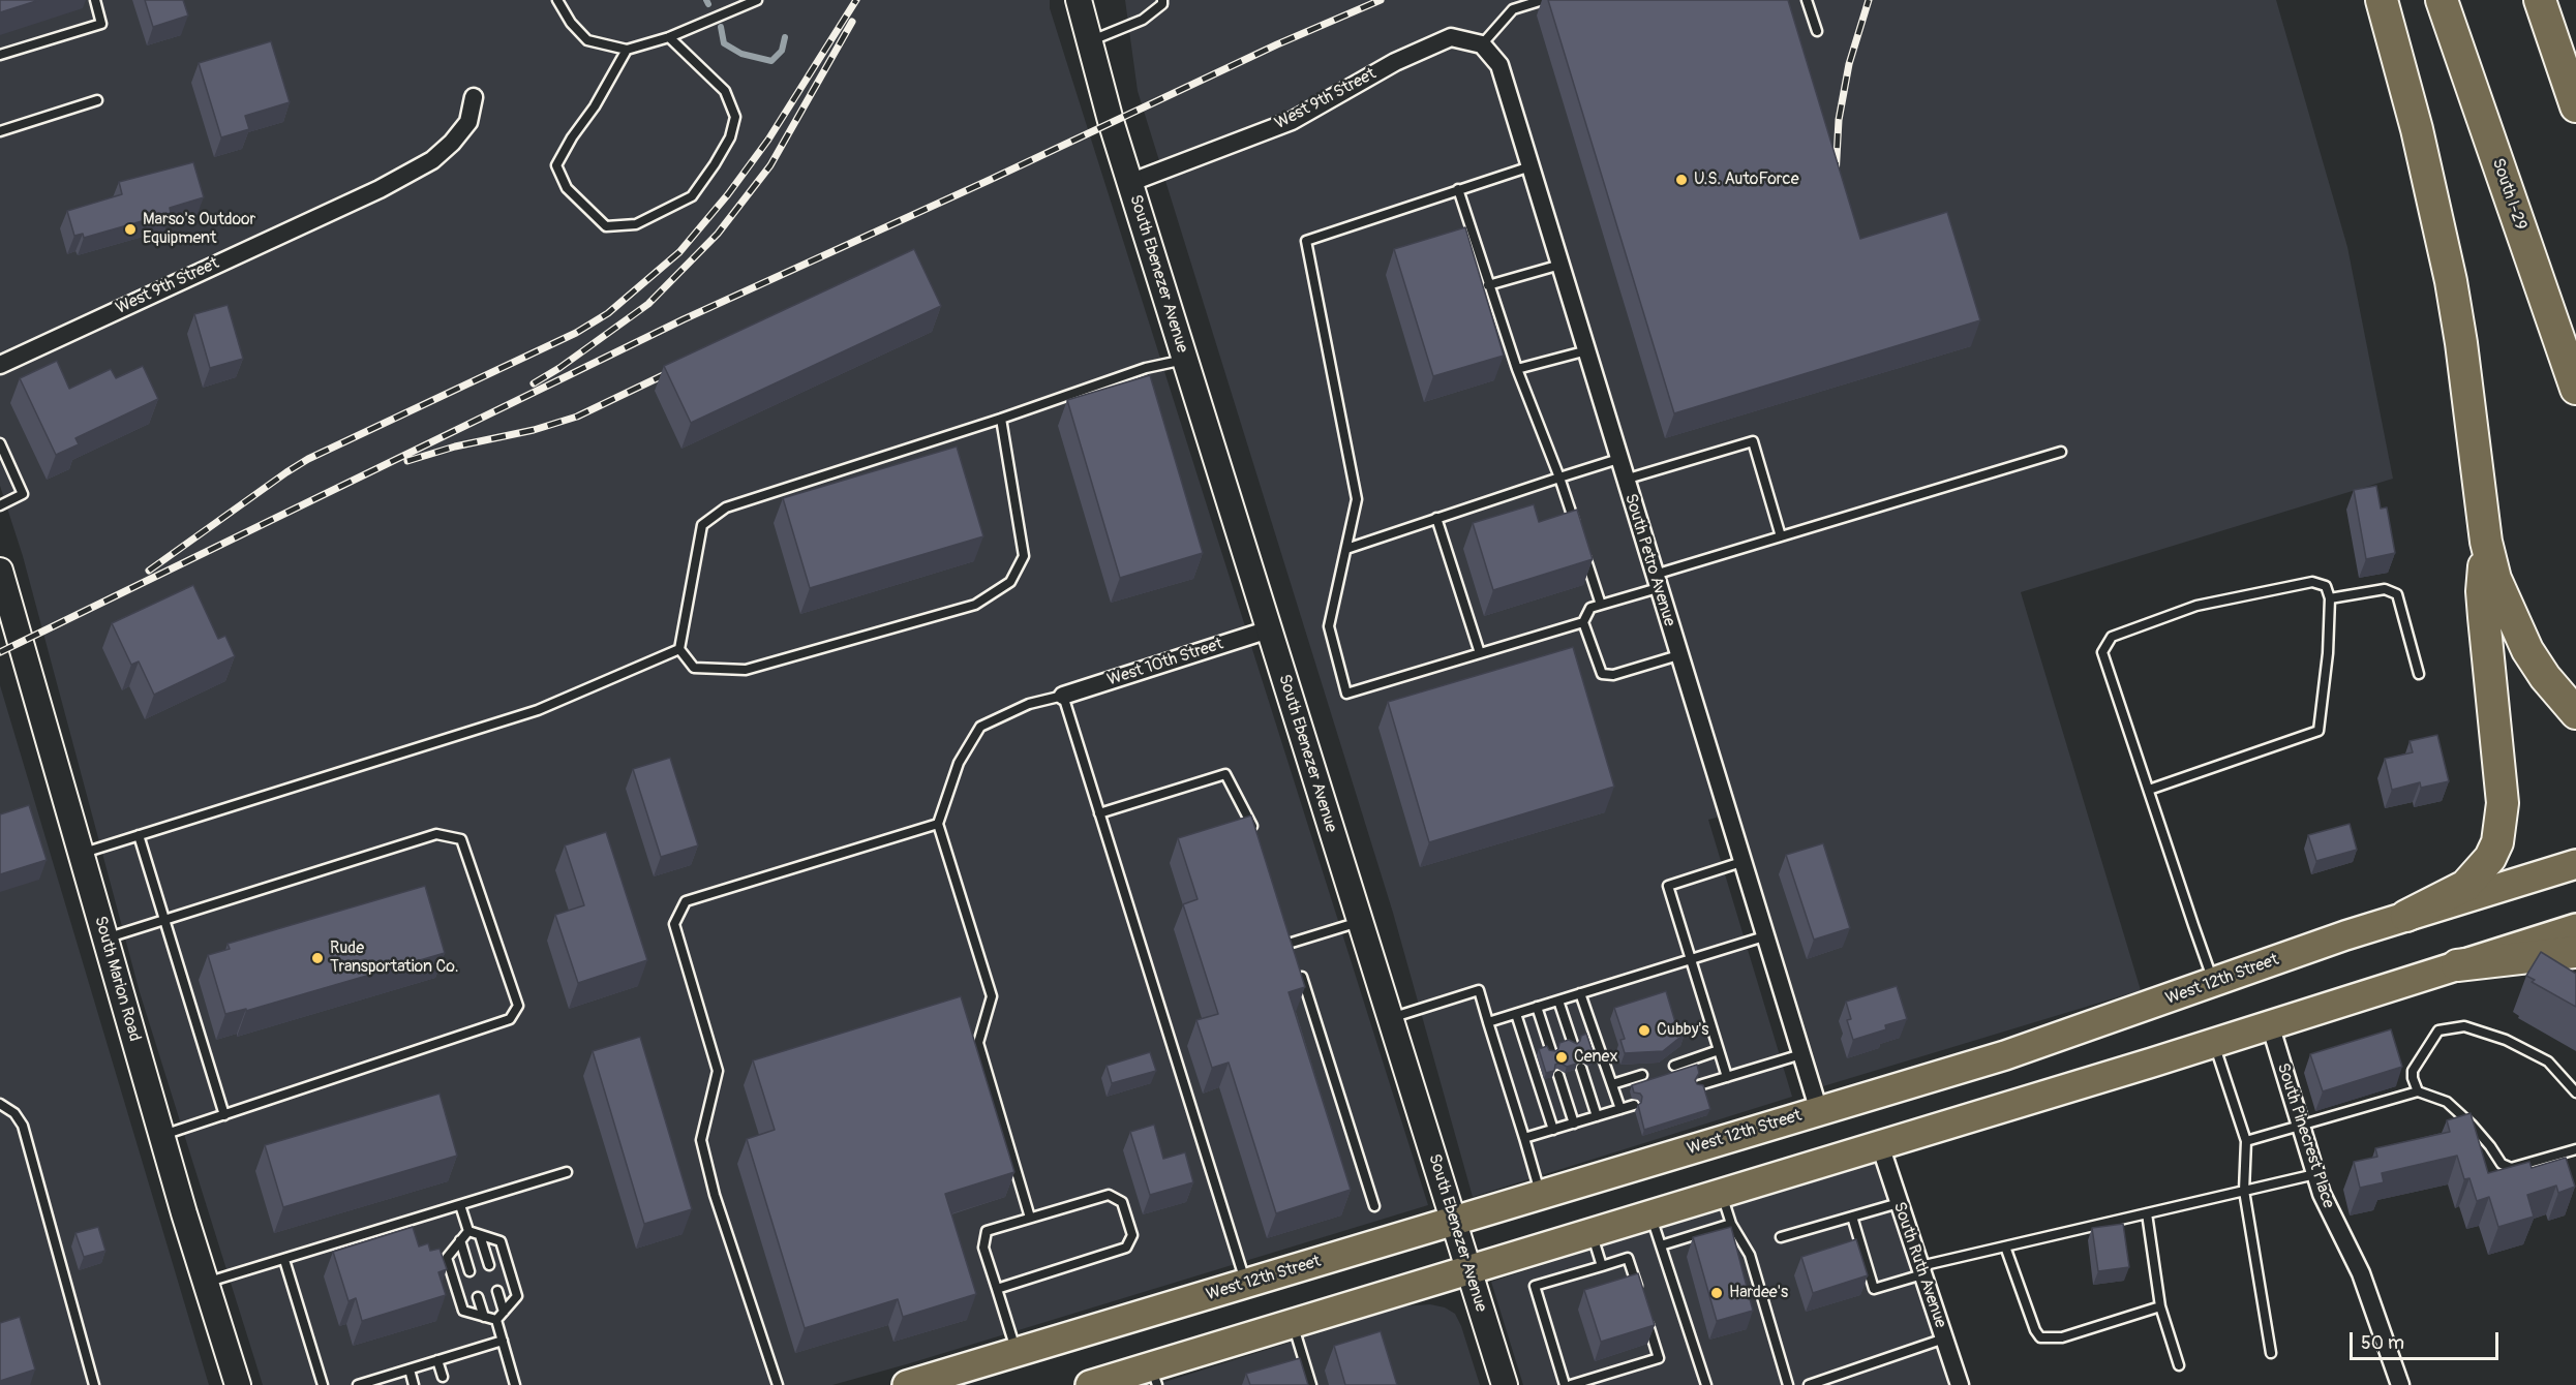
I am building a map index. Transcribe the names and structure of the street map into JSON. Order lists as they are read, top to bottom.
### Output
{
  "streets": {
    "highway": ["South I-29"],
    "main road": ["West 12th Street"],
    "street": [
      "West 9th Street",
      "South Ebenezer Avenue",
      "South Petro Avenue",
      "West 10th Street",
      "South Marion Road",
      "South Pinecrest Place",
      "South Ruth Avenue"
    ]
  },
  "crossings": [
    ["West 9th Street", "South Ebenezer Avenue"],
    ["West 9th Street", "South Petro Avenue"],
    ["South Ebenezer Avenue", "West 10th Street"],
    ["South Ebenezer Avenue", "West 12th Street"],
    ["South Petro Avenue", "West 12th Street"]
  ],
  "places": [
    "U.S. AutoForce",
    "Marso's Outdoor Equipment",
    "Rude Transportation Co.",
    "Cubby's",
    "Cenex",
    "Hardee's"
  ],
  "scale_bar": "50 m"
}
